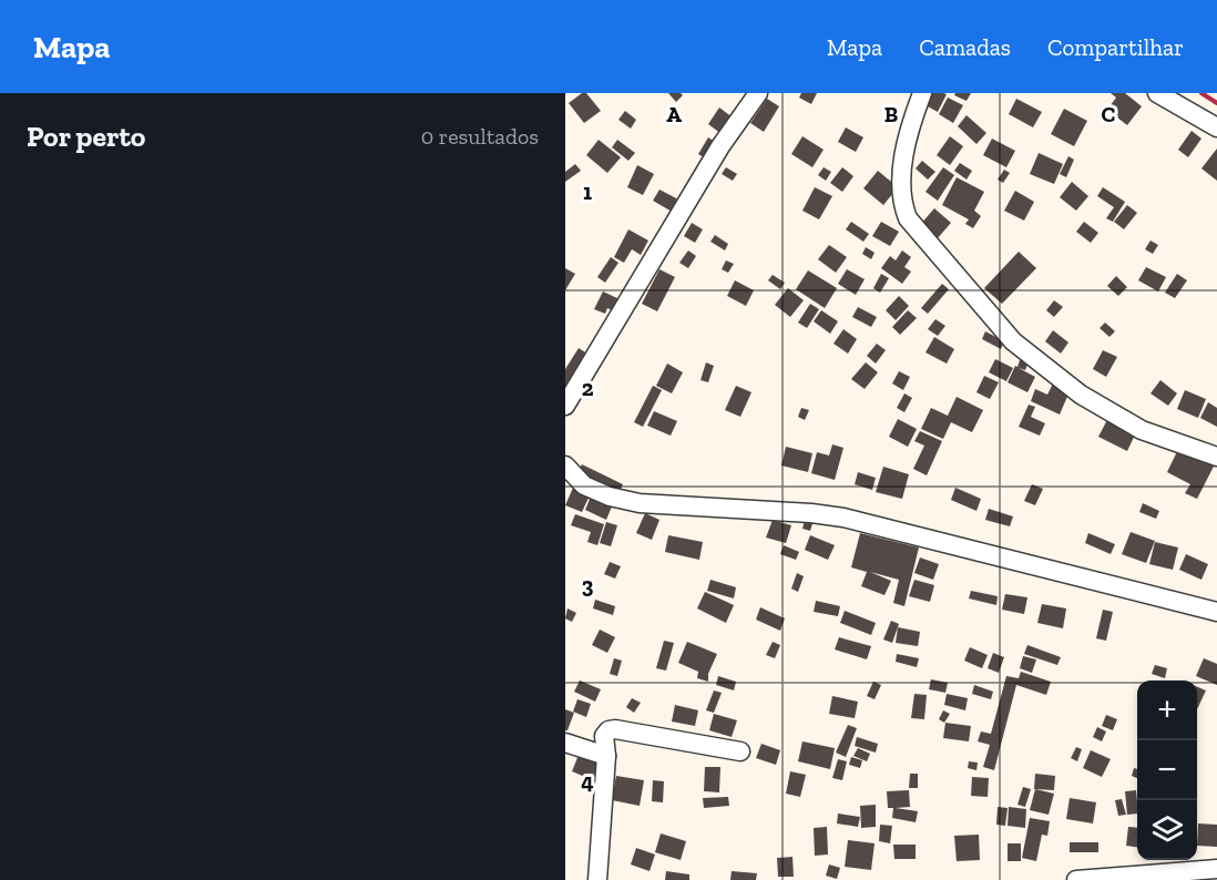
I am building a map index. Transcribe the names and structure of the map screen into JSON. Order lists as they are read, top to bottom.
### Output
{
  "page": {
    "header": "Mapa",
    "nav": ["Mapa", "Camadas", "Compartilhar"],
    "heading": ["Por perto", "0 resultados"],
    "map_buttons": ["+", "−"]
  },
  "grid": {
    "columns": ["A", "B", "C"],
    "rows": [
      "1",
      "2",
      "3",
      "4"
    ]
  }
}
